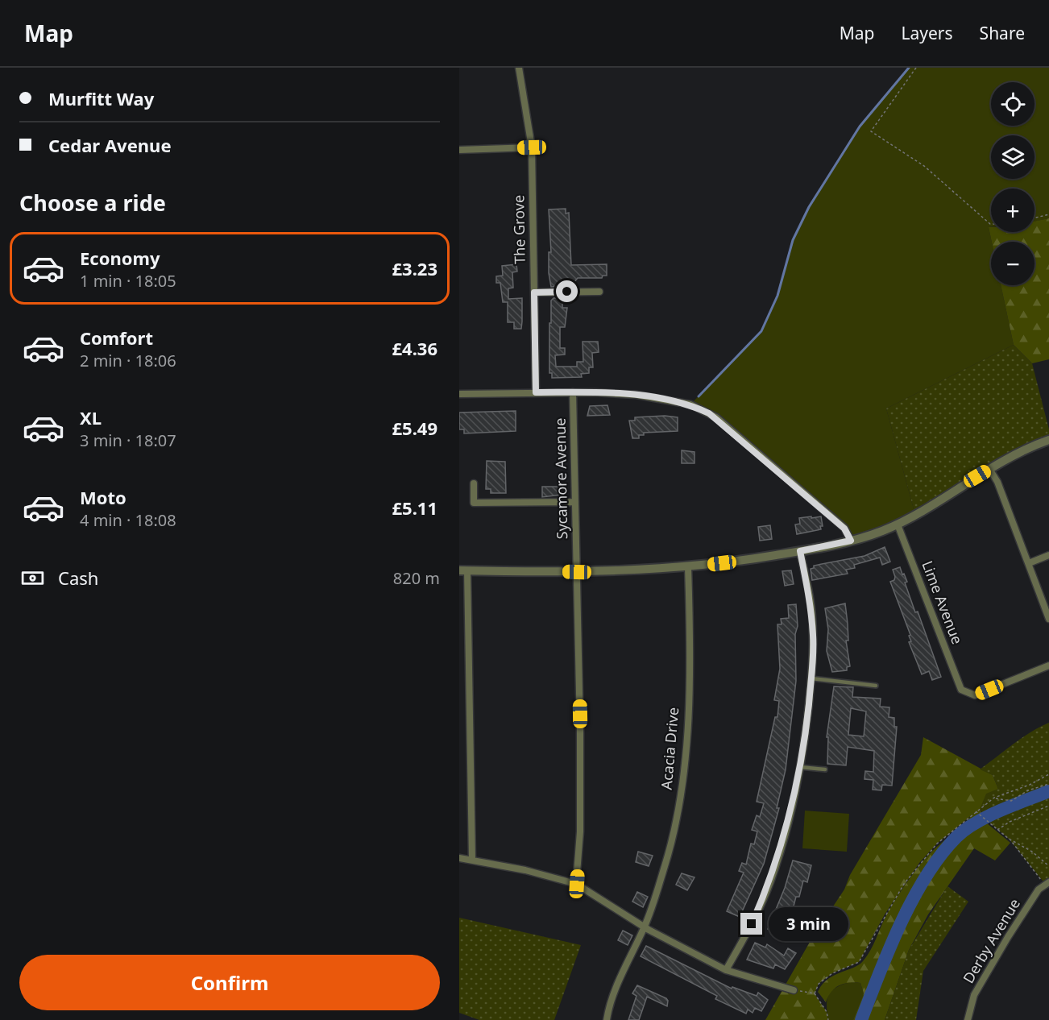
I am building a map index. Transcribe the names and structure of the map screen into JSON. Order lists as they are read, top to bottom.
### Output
{
  "streets": {
    "street": [
      "The Grove",
      "Sycamore Avenue",
      "Lime Avenue",
      "Acacia Drive",
      "Derby Avenue"
    ]
  },
  "page": {
    "header": "Map",
    "nav": ["Map", "Layers", "Share"],
    "banner": ["Murfitt Way", "Cedar Avenue"],
    "map_buttons": ["+", "−"],
    "heading": "Choose a ride",
    "list": [
      {
        "name": "Economy",
        "note": "1 min · 18:05",
        "value": "£3.23"
      },
      {
        "name": "Comfort",
        "note": "2 min · 18:06",
        "value": "£4.36"
      },
      {
        "name": "XL",
        "note": "3 min · 18:07",
        "value": "£5.49"
      },
      {
        "name": "Moto",
        "note": "4 min · 18:08",
        "value": "£5.11"
      }
    ],
    "pay": ["Cash", "820 m"],
    "bubble": "3 min",
    "buttons": "Confirm"
  }
}
